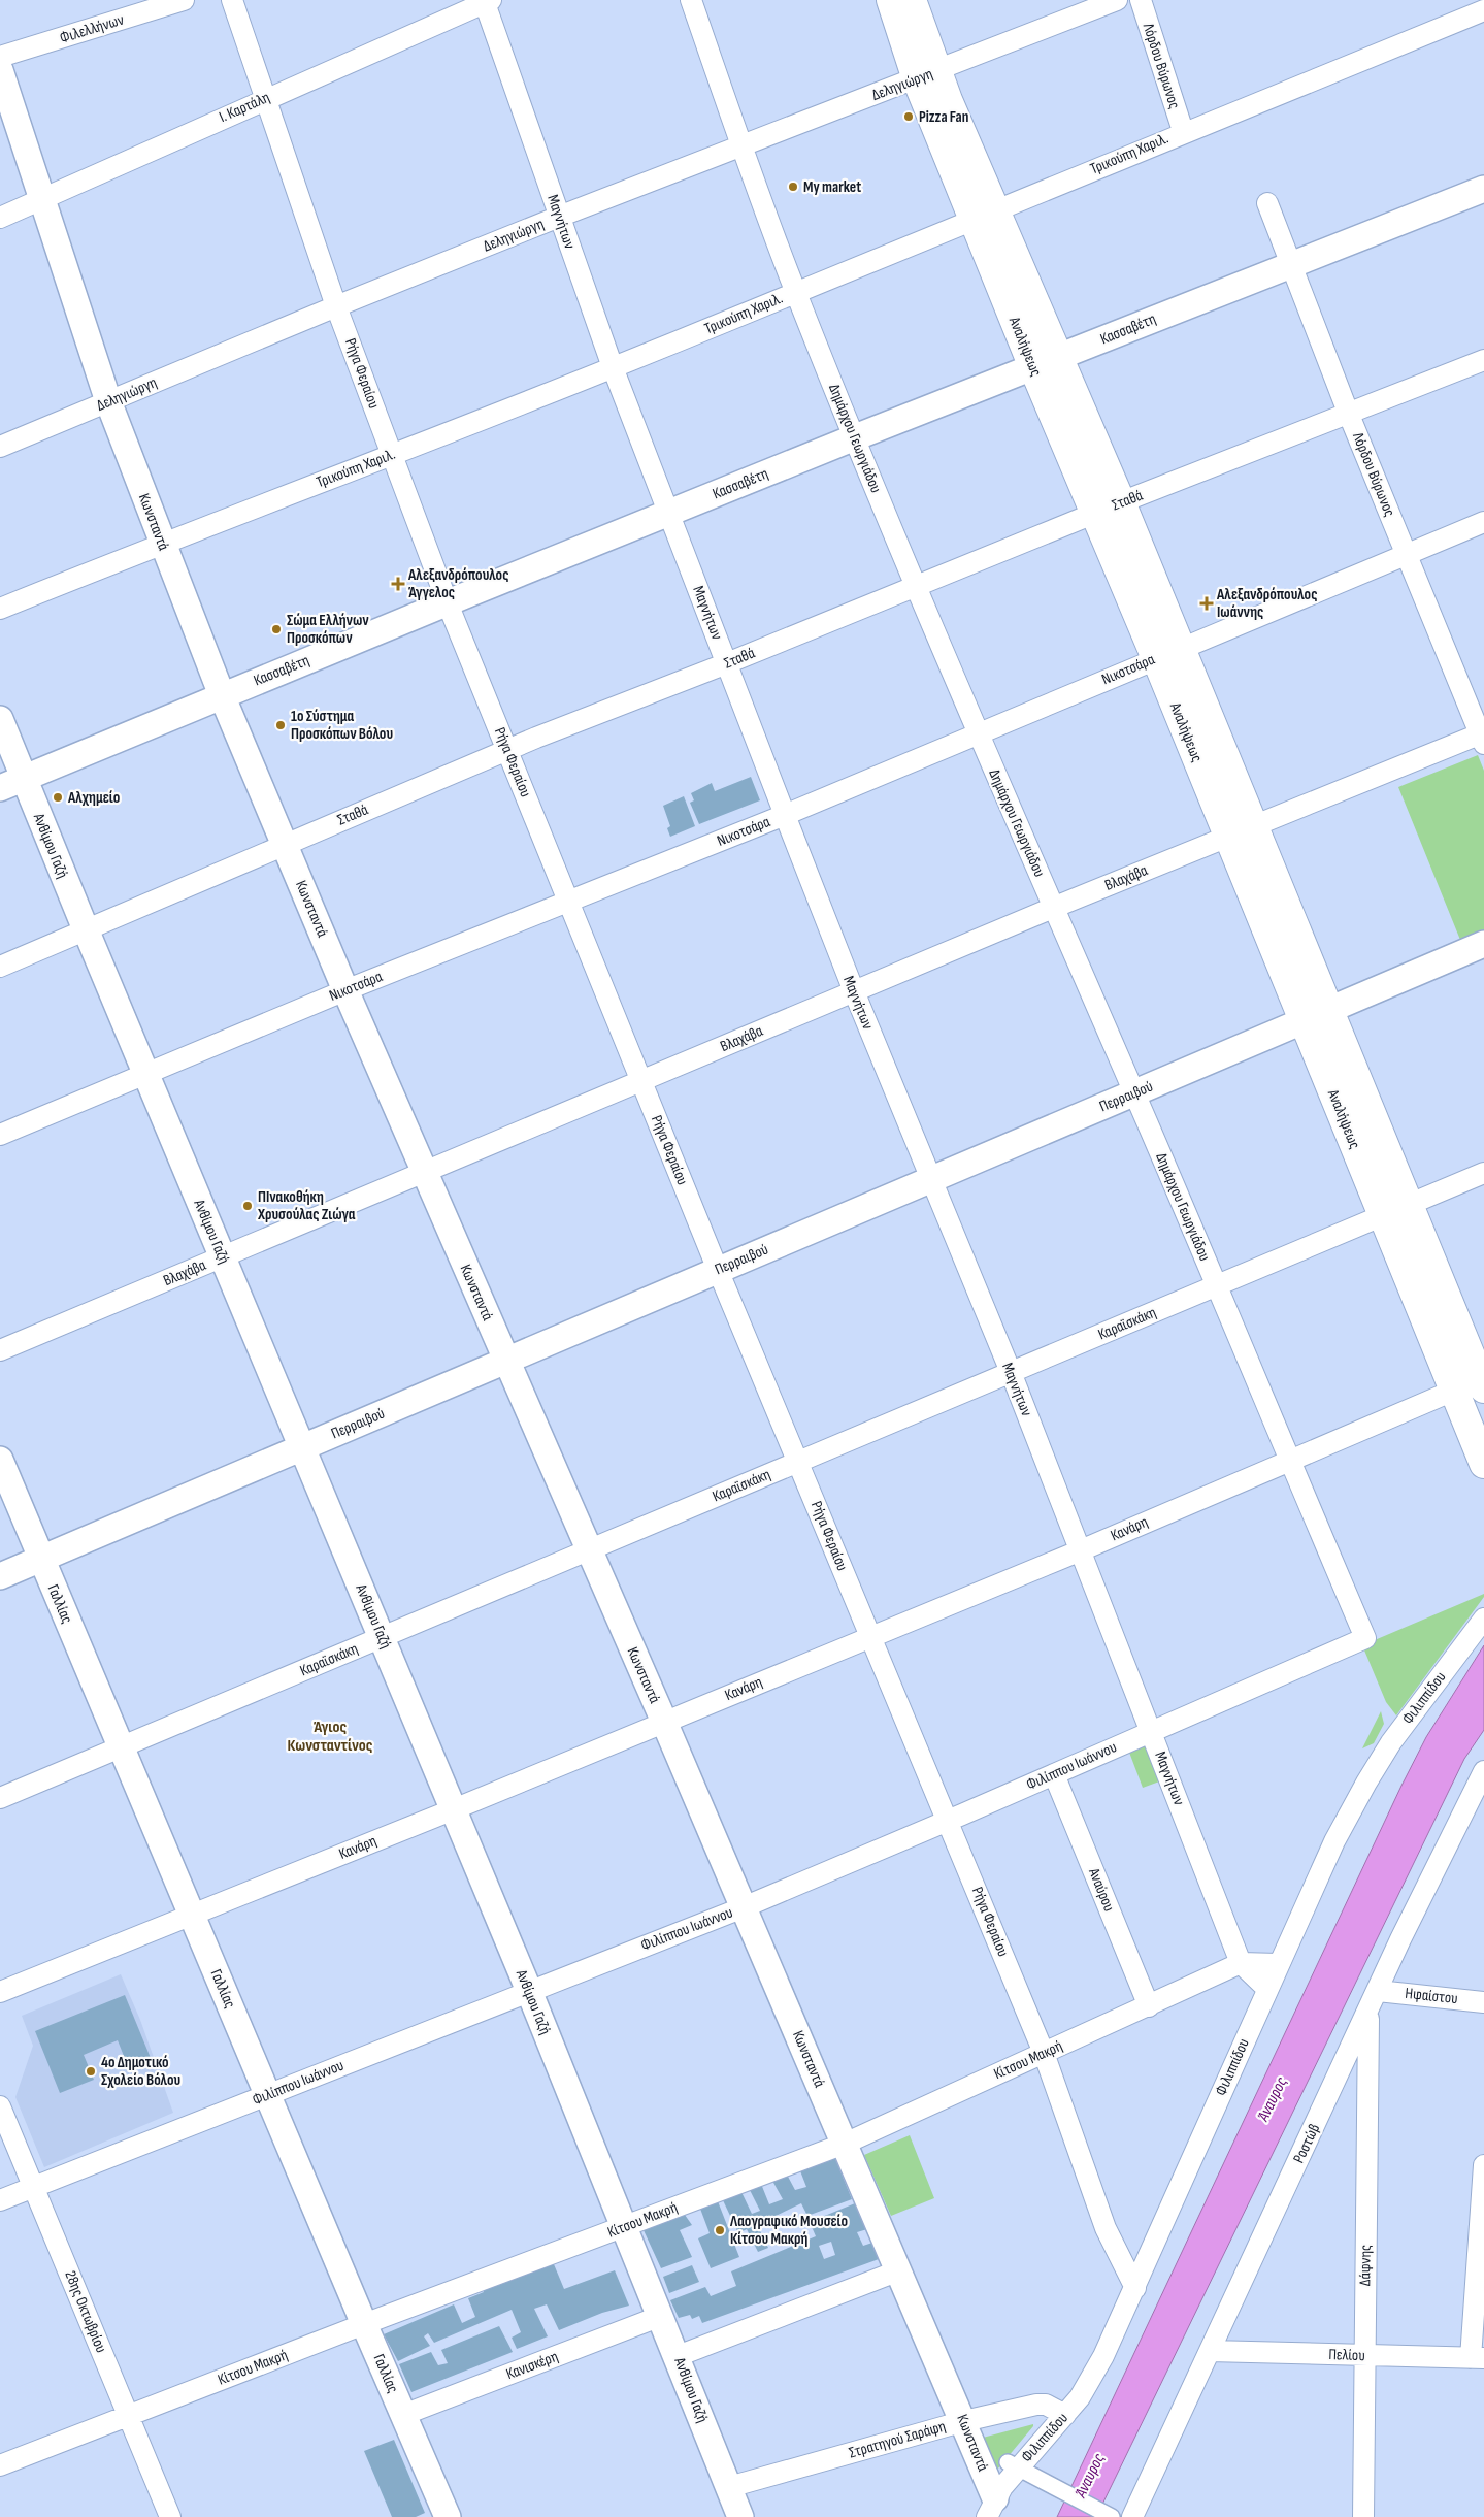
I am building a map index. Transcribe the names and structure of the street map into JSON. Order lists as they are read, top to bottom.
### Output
{
  "streets": {
    "main road": ["Αναλήψεως"],
    "street": [
      "Φιλελλήνων",
      "Λόρδου Βύρωνος",
      "Δεληγιώργη",
      "Ι. Καρτάλη",
      "Τρικούπη Χαριλ.",
      "Μαγνήτων",
      "Κασσαβέτη",
      "Ρήγα Φεραίου",
      "Δημάρχου Γεωργιάδου",
      "Σταθά",
      "Κωνσταντά",
      "Νικοτσάρα",
      "Ανθίμου Γαζή",
      "Βλαχάβα",
      "Περραιβού",
      "Καραϊσκάκη",
      "Κανάρη",
      "Γαλλίας",
      "Φιλιππίδου",
      "Φιλίππου Ιωάννου",
      "Αναύρου",
      "Ηφαίστου",
      "Κίτσου Μακρή",
      "Ροστώβ",
      "Δάφνης",
      "28ης Οκτωβρίου",
      "Πελίου",
      "Κανισκέρη",
      "Στρατηγού Σαράφη"
    ]
  },
  "crossings": [
    ["Λόρδου Βύρωνος", "Τρικούπη Χαριλ."],
    ["Λόρδου Βύρωνος", "Κασσαβέτη"],
    ["Λόρδου Βύρωνος", "Σταθά"],
    ["Λόρδου Βύρωνος", "Νικοτσάρα"],
    ["Λόρδου Βύρωνος", "Βλαχάβα"],
    ["Δεληγιώργη", "Μαγνήτων"],
    ["Δεληγιώργη", "Αναλήψεως"],
    ["Δεληγιώργη", "Ρήγα Φεραίου"],
    ["Δεληγιώργη", "Δημάρχου Γεωργιάδου"],
    ["Δεληγιώργη", "Κωνσταντά"],
    ["Ι. Καρτάλη", "Μαγνήτων"],
    ["Ι. Καρτάλη", "Ρήγα Φεραίου"],
    ["Ι. Καρτάλη", "Κωνσταντά"],
    ["Τρικούπη Χαριλ.", "Μαγνήτων"],
    ["Τρικούπη Χαριλ.", "Αναλήψεως"],
    ["Τρικούπη Χαριλ.", "Ρήγα Φεραίου"],
    ["Τρικούπη Χαριλ.", "Δημάρχου Γεωργιάδου"],
    ["Τρικούπη Χαριλ.", "Κωνσταντά"],
    ["Μαγνήτων", "Κασσαβέτη"],
    ["Μαγνήτων", "Σταθά"],
    ["Μαγνήτων", "Νικοτσάρα"],
    ["Μαγνήτων", "Βλαχάβα"],
    ["Μαγνήτων", "Περραιβού"],
    ["Μαγνήτων", "Καραϊσκάκη"],
    ["Μαγνήτων", "Κανάρη"],
    ["Μαγνήτων", "Φιλιππίδου"],
    ["Μαγνήτων", "Φιλίππου Ιωάννου"],
    ["Μαγνήτων", "Κίτσου Μακρή"],
    ["Κασσαβέτη", "Αναλήψεως"],
    ["Κασσαβέτη", "Ρήγα Φεραίου"],
    ["Κασσαβέτη", "Δημάρχου Γεωργιάδου"],
    ["Κασσαβέτη", "Κωνσταντά"],
    ["Κασσαβέτη", "Ανθίμου Γαζή"],
    ["Αναλήψεως", "Σταθά"],
    ["Αναλήψεως", "Νικοτσάρα"],
    ["Αναλήψεως", "Βλαχάβα"],
    ["Αναλήψεως", "Περραιβού"],
    ["Αναλήψεως", "Καραϊσκάκη"],
    ["Αναλήψεως", "Κανάρη"],
    ["Ρήγα Φεραίου", "Σταθά"],
    ["Ρήγα Φεραίου", "Νικοτσάρα"],
    ["Ρήγα Φεραίου", "Βλαχάβα"],
    ["Ρήγα Φεραίου", "Περραιβού"],
    ["Ρήγα Φεραίου", "Καραϊσκάκη"],
    ["Ρήγα Φεραίου", "Κανάρη"],
    ["Ρήγα Φεραίου", "Φιλιππίδου"],
    ["Ρήγα Φεραίου", "Φιλίππου Ιωάννου"],
    ["Ρήγα Φεραίου", "Κίτσου Μακρή"],
    ["Δημάρχου Γεωργιάδου", "Σταθά"],
    ["Δημάρχου Γεωργιάδου", "Νικοτσάρα"],
    ["Δημάρχου Γεωργιάδου", "Βλαχάβα"],
    ["Δημάρχου Γεωργιάδου", "Περραιβού"],
    ["Δημάρχου Γεωργιάδου", "Καραϊσκάκη"],
    ["Δημάρχου Γεωργιάδου", "Κανάρη"],
    ["Δημάρχου Γεωργιάδου", "Φιλίππου Ιωάννου"],
    ["Σταθά", "Κωνσταντά"],
    ["Σταθά", "Ανθίμου Γαζή"],
    ["Κωνσταντά", "Νικοτσάρα"],
    ["Κωνσταντά", "Βλαχάβα"],
    ["Κωνσταντά", "Περραιβού"],
    ["Κωνσταντά", "Καραϊσκάκη"],
    ["Κωνσταντά", "Κανάρη"],
    ["Κωνσταντά", "Φιλιππίδου"],
    ["Κωνσταντά", "Φιλίππου Ιωάννου"],
    ["Κωνσταντά", "Κίτσου Μακρή"],
    ["Κωνσταντά", "Στρατηγού Σαράφη"],
    ["Νικοτσάρα", "Ανθίμου Γαζή"],
    ["Ανθίμου Γαζή", "Βλαχάβα"],
    ["Ανθίμου Γαζή", "Περραιβού"],
    ["Ανθίμου Γαζή", "Καραϊσκάκη"],
    ["Ανθίμου Γαζή", "Κανάρη"],
    ["Ανθίμου Γαζή", "Φιλίππου Ιωάννου"],
    ["Ανθίμου Γαζή", "Κίτσου Μακρή"],
    ["Ανθίμου Γαζή", "Κανισκέρη"],
    ["Ανθίμου Γαζή", "Στρατηγού Σαράφη"],
    ["Περραιβού", "Γαλλίας"],
    ["Καραϊσκάκη", "Γαλλίας"],
    ["Κανάρη", "Γαλλίας"],
    ["Γαλλίας", "Φιλίππου Ιωάννου"],
    ["Γαλλίας", "Κίτσου Μακρή"],
    ["Γαλλίας", "Κανισκέρη"],
    ["Φιλιππίδου", "Κίτσου Μακρή"],
    ["Φιλιππίδου", "Στρατηγού Σαράφη"],
    ["Φιλίππου Ιωάννου", "Αναύρου"],
    ["Φιλίππου Ιωάννου", "28ης Οκτωβρίου"],
    ["Αναύρου", "Κίτσου Μακρή"],
    ["Ηφαίστου", "Ροστώβ"],
    ["Κίτσου Μακρή", "28ης Οκτωβρίου"],
    ["Ροστώβ", "Δάφνης"],
    ["Ροστώβ", "Πελίου"],
    ["Δάφνης", "Πελίου"]
  ],
  "districts": ["Άγιος Κωνσταντίνος"],
  "water": ["Άναυρος"],
  "places": {
    "other": [
      "Pizza Fan",
      "My market",
      "Σώμα Ελλήνων Προσκόπων",
      "1ο Σύστημα Προσκόπων Βόλου",
      "Αλχημείο",
      "ΠΙνακοθήκη Χρυσούλας Ζιώγα",
      "4ο Δημοτικό Σχολείο Βόλου",
      "Λαογραφικό Μουσείο Κίτσου Μακρή"
    ],
    "health": ["Αλεξανδρόπουλος Άγγελος", "Αλεξανδρόπουλος Ιωάννης"]
  }
}
